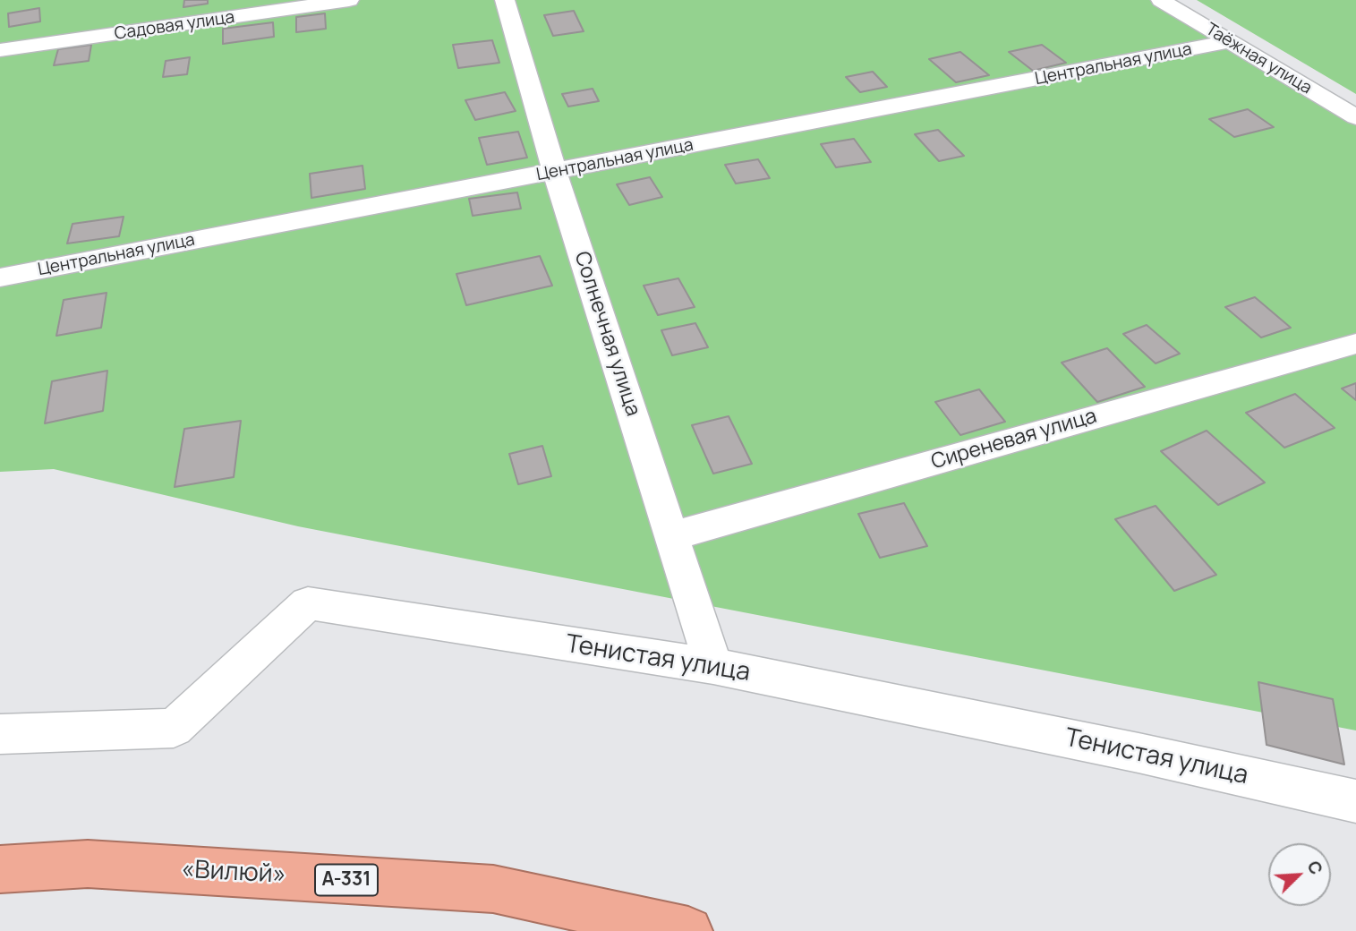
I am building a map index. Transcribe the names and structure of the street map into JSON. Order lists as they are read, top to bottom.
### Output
{
  "streets": {
    "highway": ["«Вилюй»", "А-331"],
    "street": [
      "Садовая улица",
      "Таёжная улица",
      "Центральная улица",
      "Солнечная улица",
      "Сиреневая улица",
      "Тенистая улица"
    ]
  },
  "crossings": [
    ["Таёжная улица", "Центральная улица"],
    ["Центральная улица", "Солнечная улица"],
    ["Солнечная улица", "Сиреневая улица"],
    ["Солнечная улица", "Тенистая улица"]
  ],
  "north": "top right"
}
